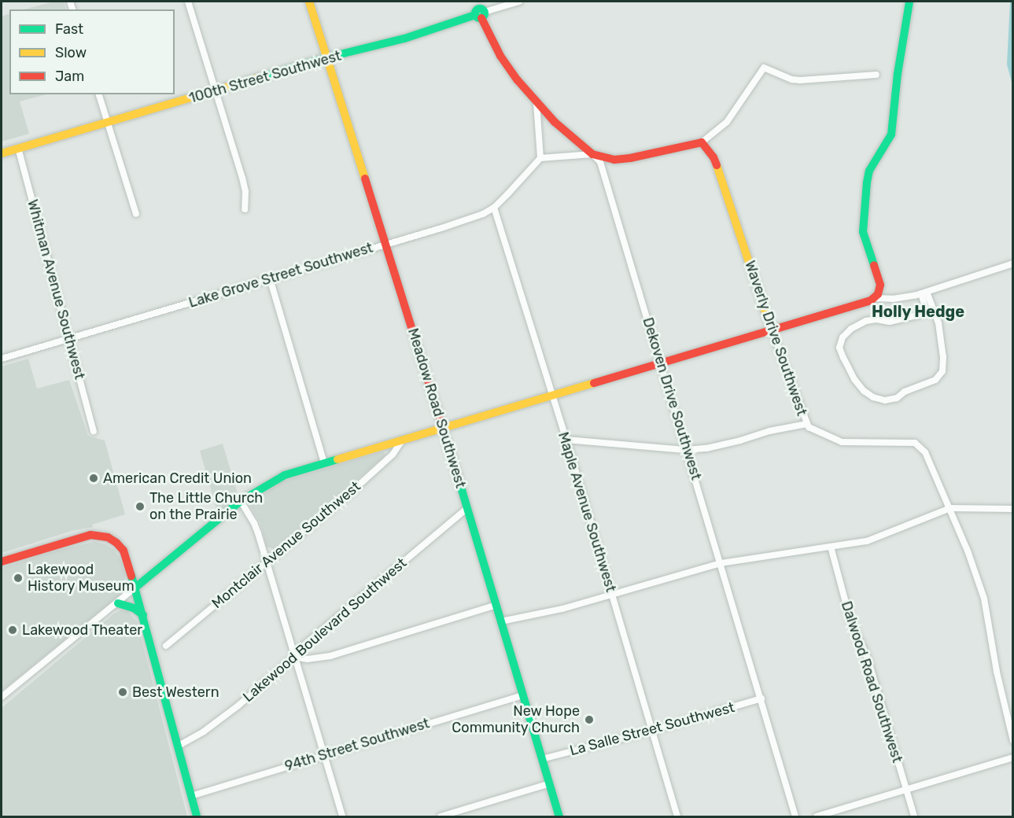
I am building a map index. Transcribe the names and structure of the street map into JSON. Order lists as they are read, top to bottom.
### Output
{
  "streets": {
    "street": [
      "100th Street Southwest",
      "Lake Grove Street Southwest",
      "Whitman Avenue Southwest",
      "Waverly Drive Southwest",
      "Dekoven Drive Southwest",
      "Meadow Road Southwest",
      "Maple Avenue Southwest",
      "Montclair Avenue Southwest",
      "Lakewood Boulevard Southwest",
      "Dalwood Road Southwest",
      "La Salle Street Southwest",
      "94th Street Southwest"
    ]
  },
  "crossings": [
    ["100th Street Southwest", "Whitman Avenue Southwest"],
    ["100th Street Southwest", "Dekoven Drive Southwest"],
    ["100th Street Southwest", "Meadow Road Southwest"],
    ["Lake Grove Street Southwest", "Whitman Avenue Southwest"],
    ["Lake Grove Street Southwest", "Meadow Road Southwest"],
    ["Lake Grove Street Southwest", "Maple Avenue Southwest"],
    ["Dekoven Drive Southwest", "La Salle Street Southwest"],
    ["Meadow Road Southwest", "Lakewood Boulevard Southwest"],
    ["Meadow Road Southwest", "La Salle Street Southwest"],
    ["Meadow Road Southwest", "94th Street Southwest"],
    ["Maple Avenue Southwest", "La Salle Street Southwest"]
  ],
  "districts": ["Holly Hedge"],
  "places": [
    "American Credit Union",
    "The Little Church on the Prairie",
    "Lakewood History Museum",
    "Lakewood Theater",
    "Best Western",
    "New Hope Community Church"
  ],
  "legend": ["Fast", "Slow", "Jam"]
}
